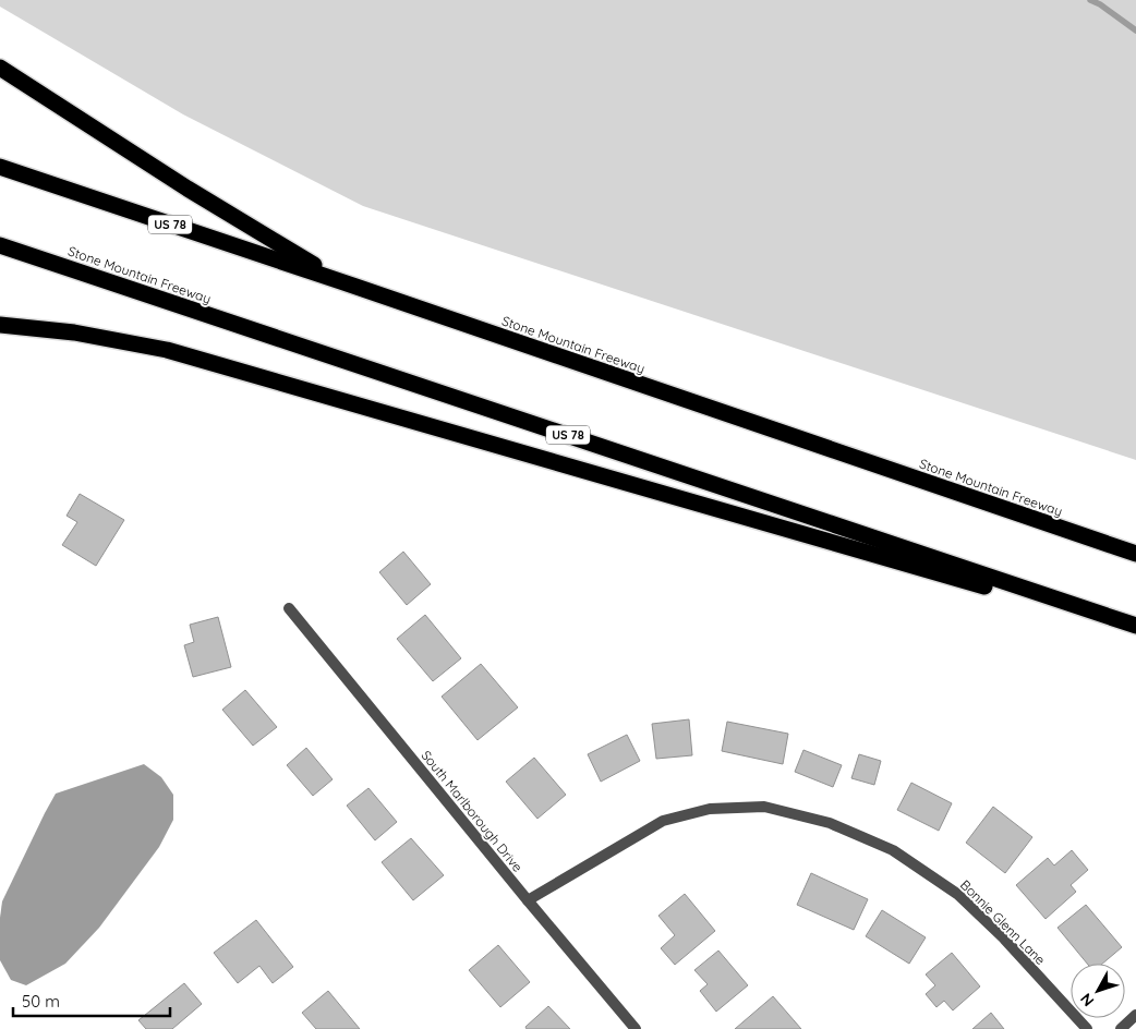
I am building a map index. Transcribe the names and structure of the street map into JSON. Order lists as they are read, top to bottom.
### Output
{
  "streets": {
    "highway": ["US 78", "Stone Mountain Freeway"],
    "street": ["South Marlborough Drive", "Bonnie Glenn Lane"]
  },
  "crossings": [
    ["South Marlborough Drive", "Bonnie Glenn Lane"]
  ],
  "scale_bar": "50 m",
  "north": "bottom left"
}
